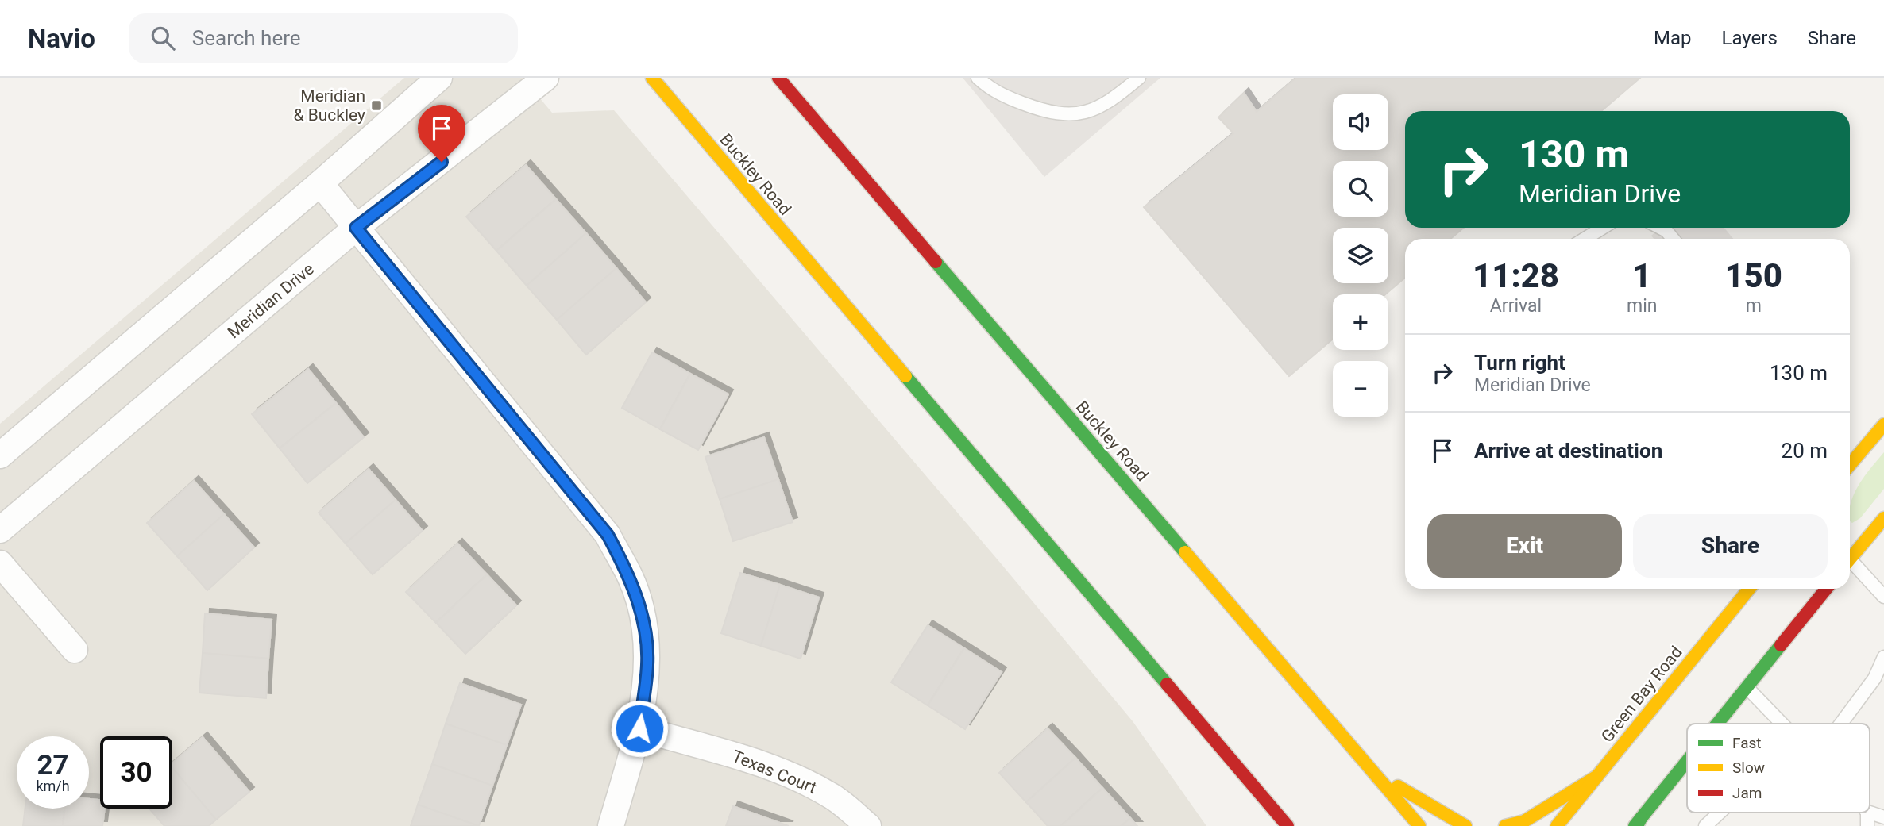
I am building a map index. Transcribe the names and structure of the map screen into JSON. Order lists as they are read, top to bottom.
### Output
{
  "streets": {
    "main road": ["Buckley Road", "Green Bay Road"],
    "street": ["Meridian Drive", "Texas Court"]
  },
  "places": {
    "transit": ["Meridian & Buckley"]
  },
  "legend": ["Fast", "Slow", "Jam"],
  "page": {
    "header": "Navio",
    "search": "Search here",
    "nav": ["Map", "Layers", "Share"],
    "map_buttons": ["+", "−"],
    "turn": ["130 m", "Meridian Drive"],
    "eta": [
      "11:28",
      "Arrival",
      "1",
      "min",
      "150",
      "m"
    ],
    "list": [
      {
        "name": "Turn right",
        "note": "Meridian Drive",
        "value": "130 m"
      },
      {
        "name": "Arrive at destination",
        "value": "20 m"
      }
    ],
    "buttons": ["Exit", "Share"],
    "speed": "27 km/h",
    "limit": "30"
  }
}
